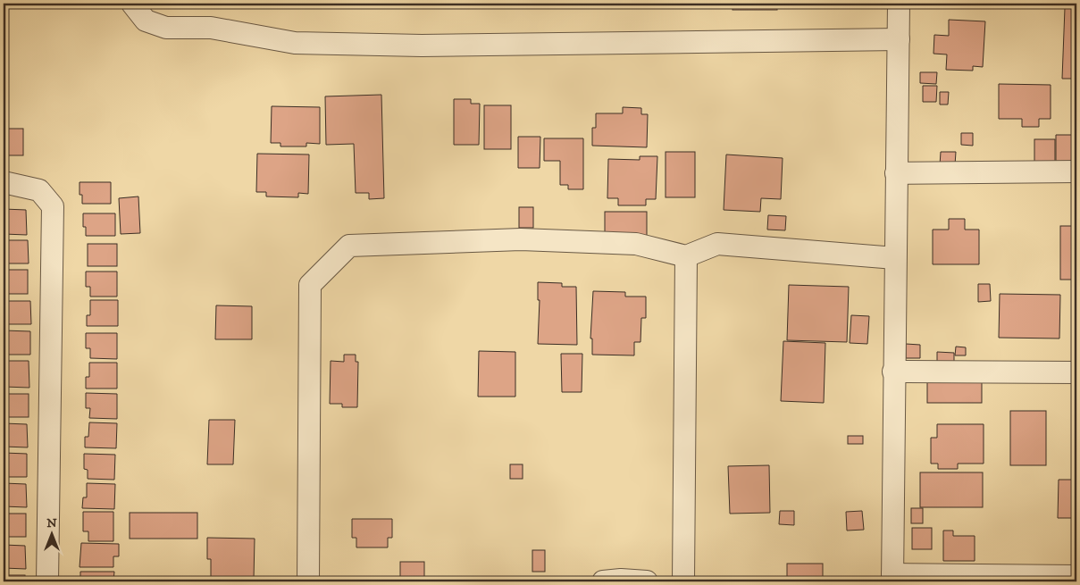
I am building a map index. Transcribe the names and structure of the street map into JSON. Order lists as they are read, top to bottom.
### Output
{
  "north": "top"
}
